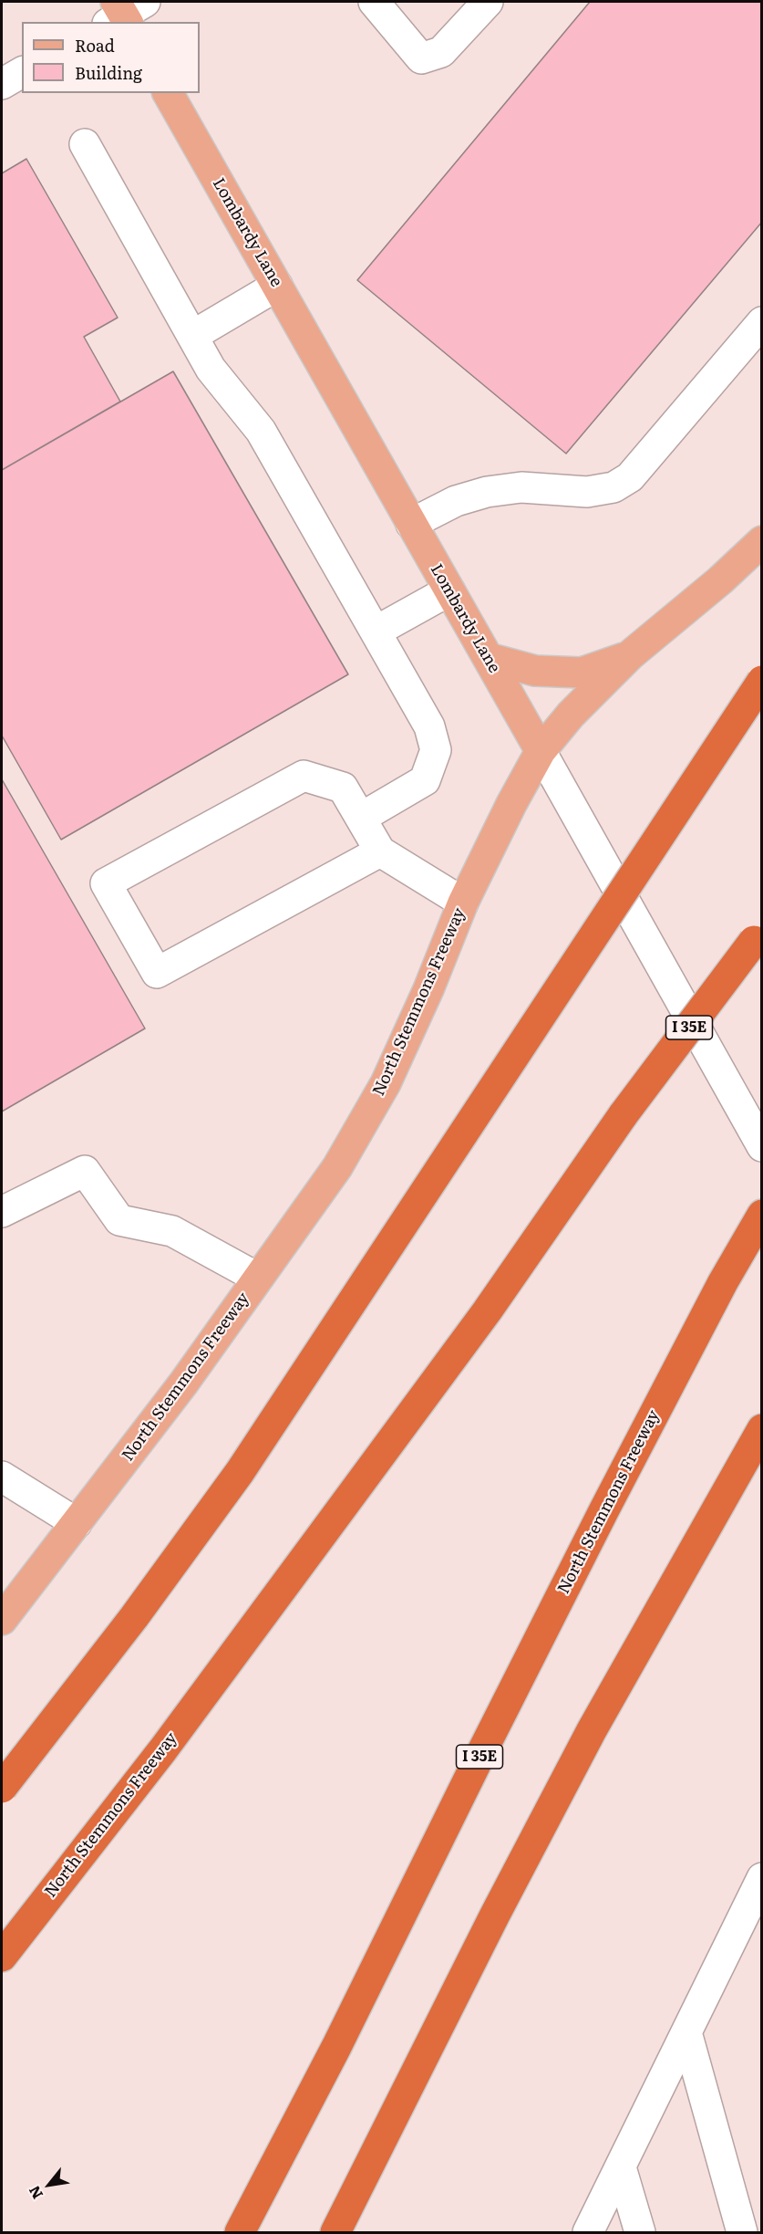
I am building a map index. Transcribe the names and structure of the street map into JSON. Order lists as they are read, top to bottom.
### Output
{
  "streets": {
    "highway": ["North Stemmons Freeway", "I 35E"],
    "main road": ["Lombardy Lane"]
  },
  "crossings": [
    ["Lombardy Lane", "North Stemmons Freeway"]
  ],
  "legend": ["Road", "Building"],
  "north": "bottom left"
}
